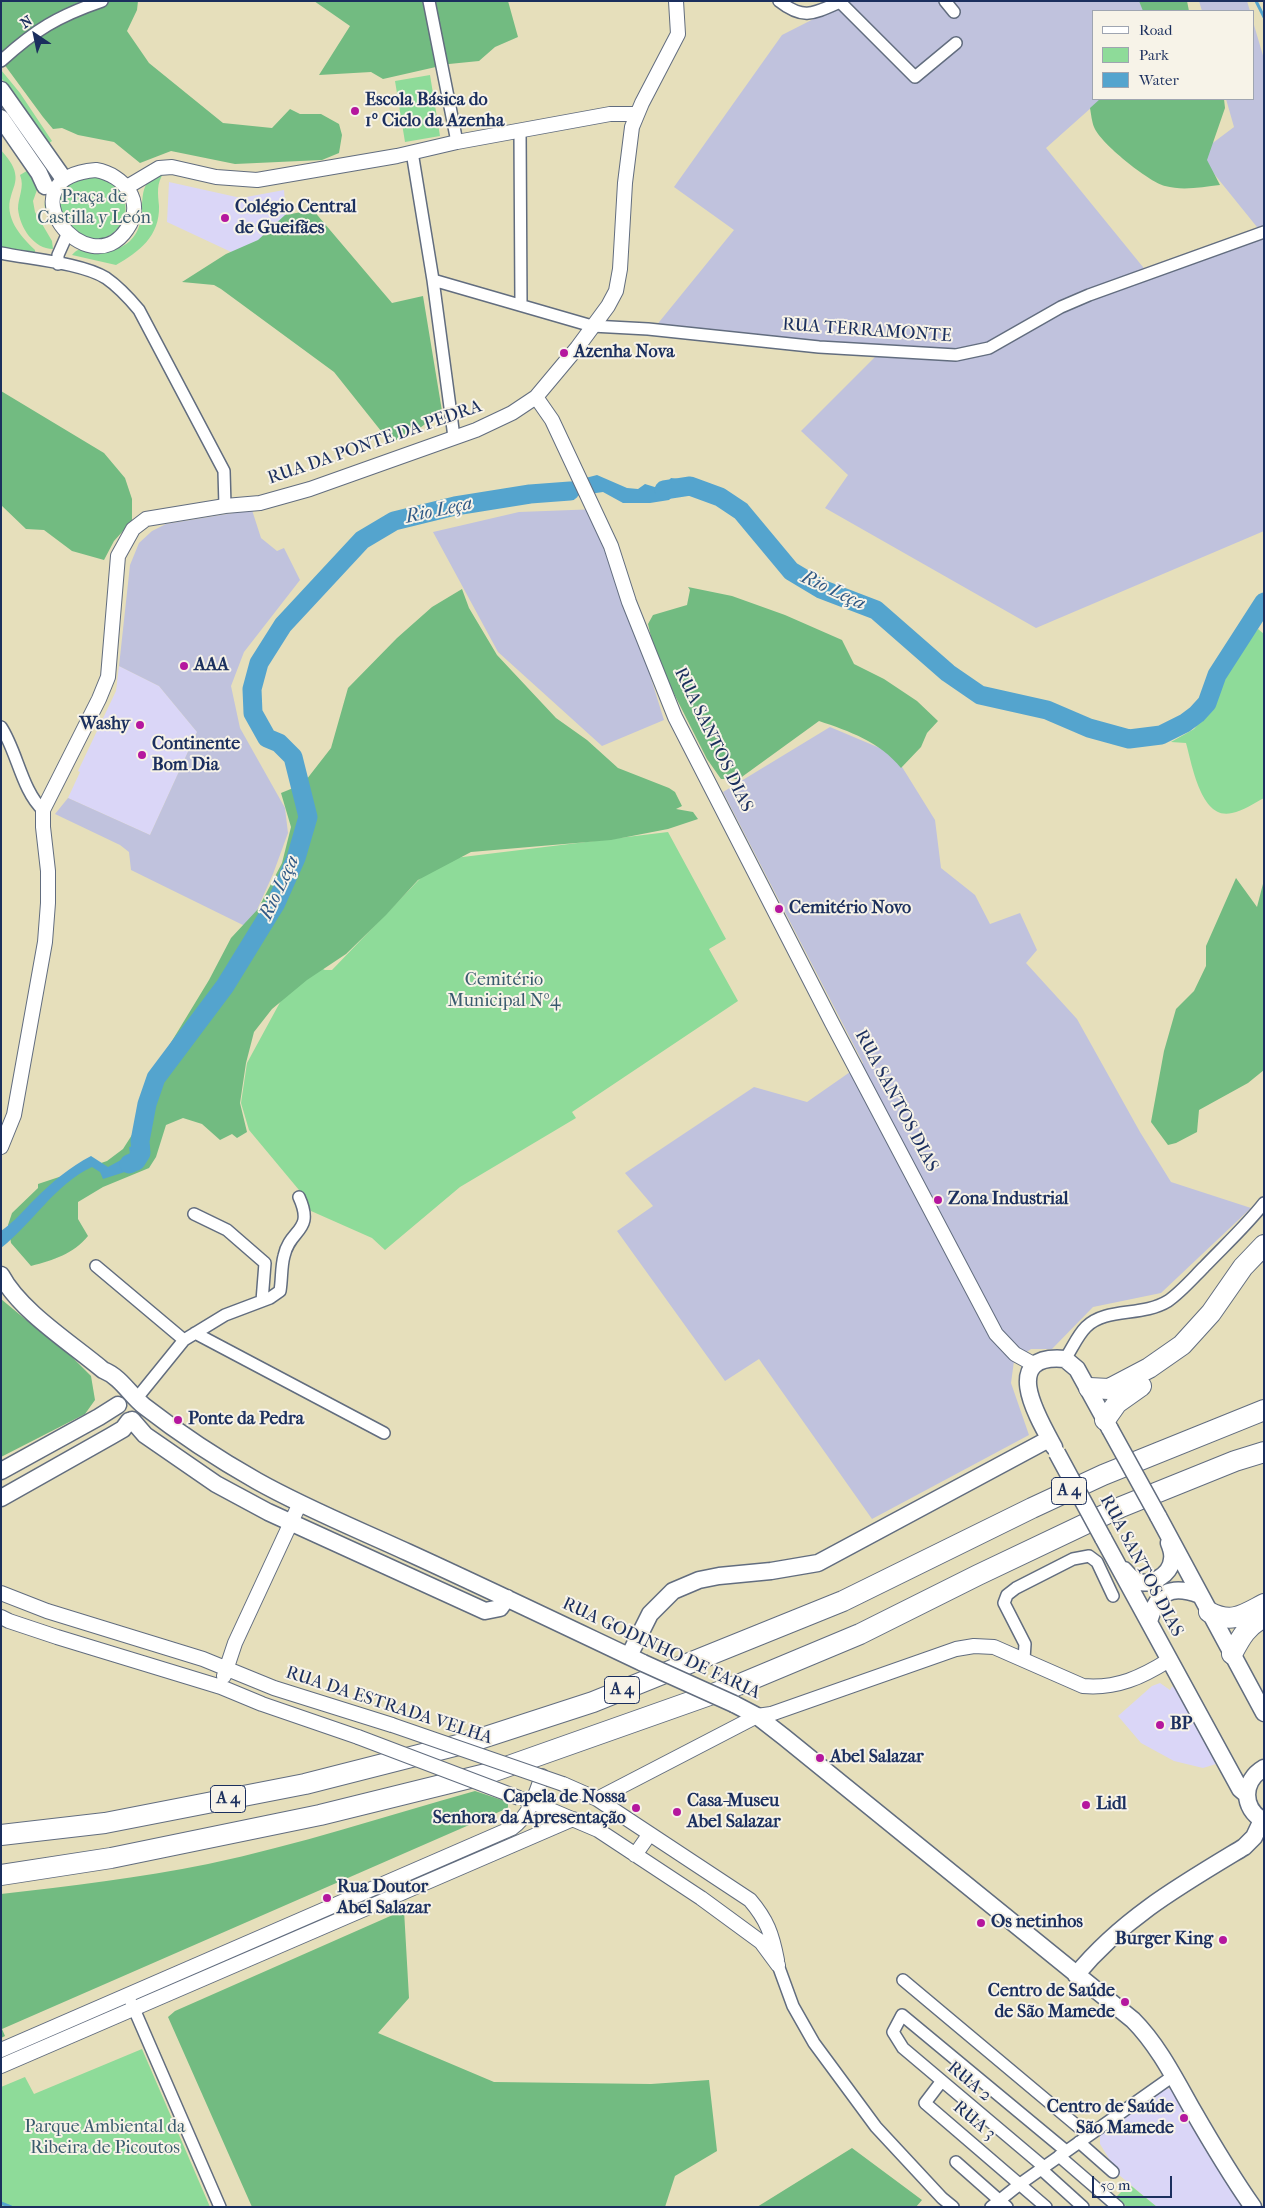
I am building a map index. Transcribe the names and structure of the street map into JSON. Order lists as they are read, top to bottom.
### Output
{
  "streets": {
    "highway": ["A 4"],
    "main road": ["RUA SANTOS DIAS", "RUA GODINHO DE FARIA"],
    "street": [
      "RUA TERRAMONTE",
      "RUA DA PONTE DA PEDRA",
      "RUA DA ESTRADA VELHA",
      "RUA 2",
      "RUA 3"
    ]
  },
  "crossings": [
    ["RUA TERRAMONTE", "RUA DA PONTE DA PEDRA"],
    ["RUA DA PONTE DA PEDRA", "RUA SANTOS DIAS"],
    ["RUA 2", "RUA 3"]
  ],
  "water": ["Rio Leça"],
  "parks": ["Praça de Castilla y León", "Cemitério Municipal Nº4", "Parque Ambiental da Ribeira de Picoutos"],
  "places": [
    "Escola Básica do 1º Ciclo da Azenha",
    "Colégio Central de Gueifães",
    "Azenha Nova",
    "AAA",
    "Washy",
    "Continente Bom Dia",
    "Cemitério Novo",
    "Zona Industrial",
    "Ponte da Pedra",
    "BP",
    "Abel Salazar",
    "Lidl",
    "Capela de Nossa Senhora da Apresentação",
    "Casa-Museu Abel Salazar",
    "Rua Doutor Abel Salazar",
    "Os netinhos",
    "Burger King",
    "Centro de Saúde de São Mamede",
    "Centro de Saúde São Mamede"
  ],
  "legend": ["Road", "Park", "Water"],
  "scale_bar": "50 m",
  "north": "top left"
}
